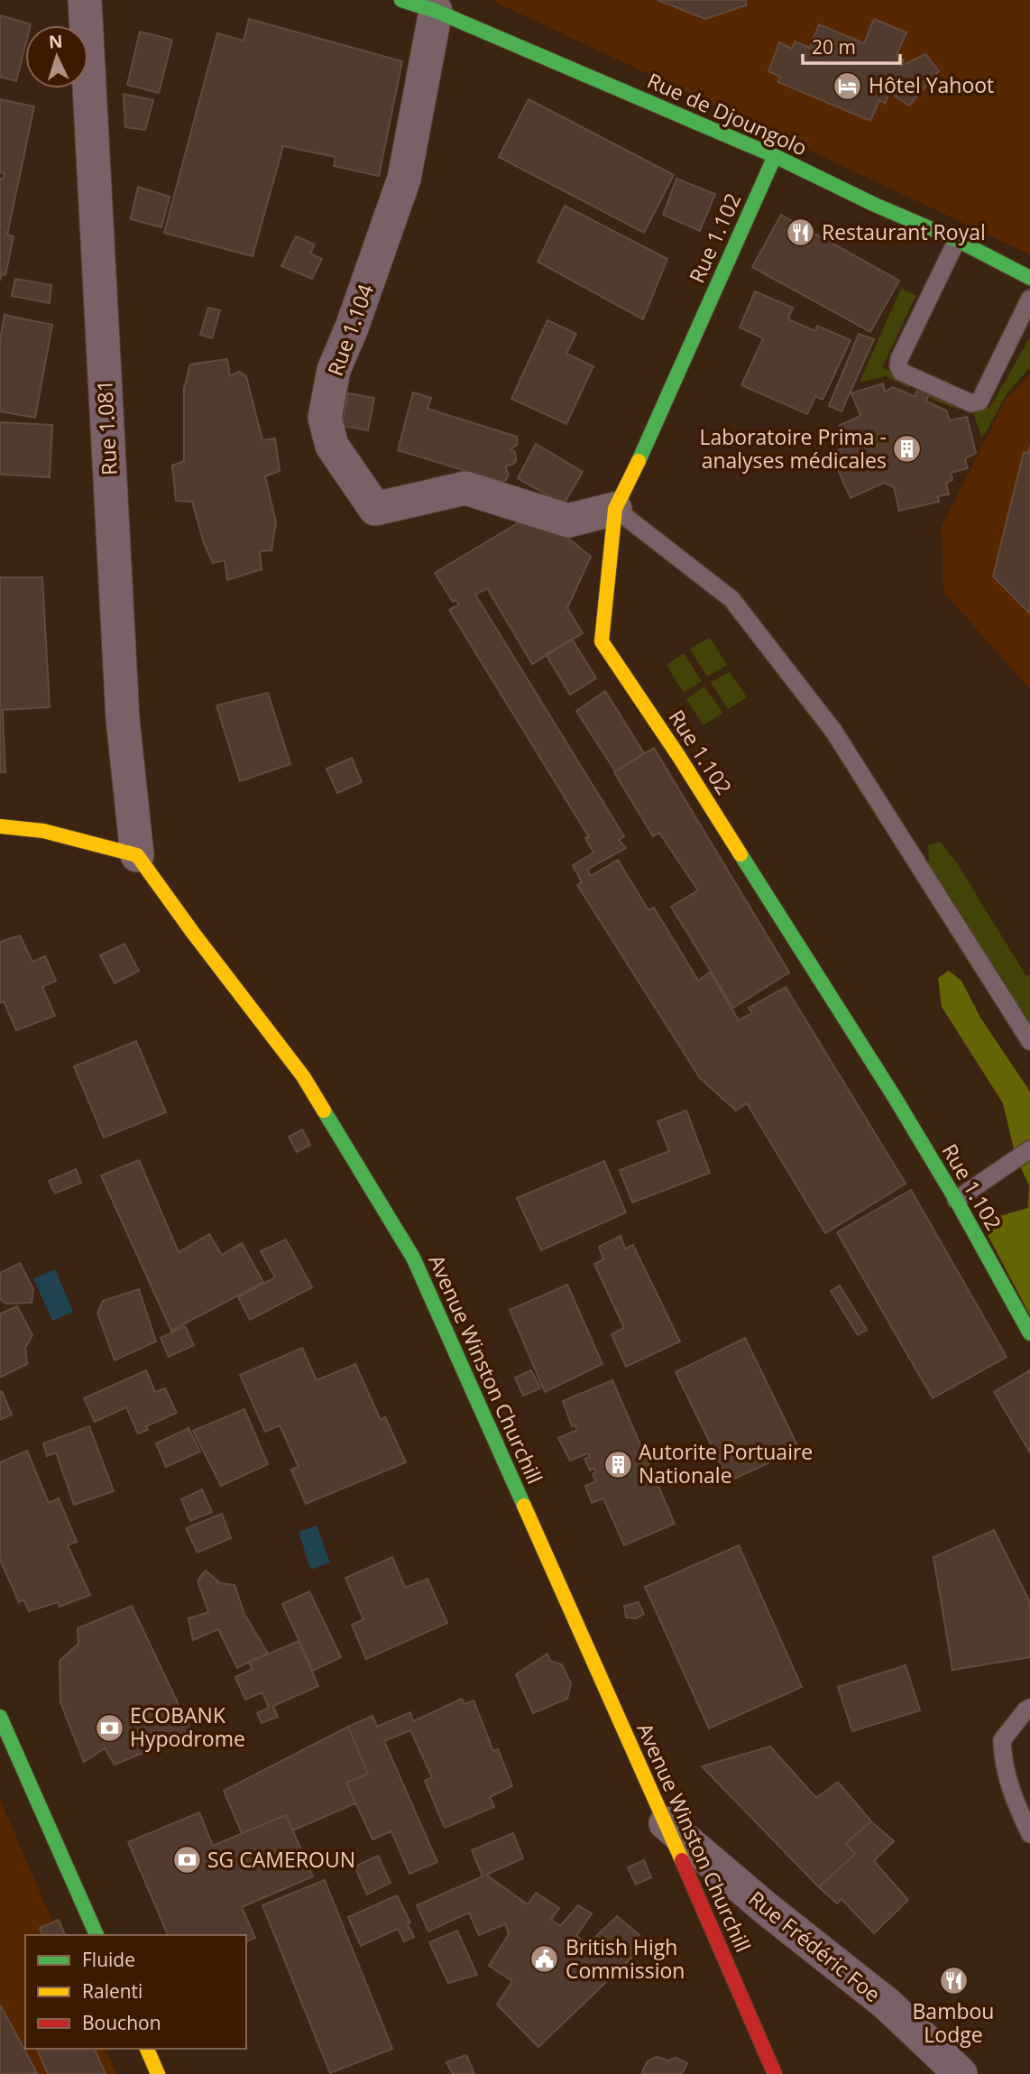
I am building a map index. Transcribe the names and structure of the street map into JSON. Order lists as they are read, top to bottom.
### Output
{
  "streets": {
    "street": [
      "Rue de Djoungolo",
      "Rue 1.102",
      "Rue 1.104",
      "Rue 1.081",
      "Avenue Winston Churchill",
      "Rue Frédéric Foe"
    ]
  },
  "crossings": [
    ["Rue de Djoungolo", "Rue 1.102"],
    ["Rue de Djoungolo", "Rue 1.104"],
    ["Rue 1.102", "Rue 1.104"],
    ["Rue 1.081", "Avenue Winston Churchill"],
    ["Avenue Winston Churchill", "Rue Frédéric Foe"]
  ],
  "places": {
    "hotel": ["Hôtel Yahoot"],
    "restaurant": ["Restaurant Royal", "Bambou Lodge"],
    "building": ["Laboratoire Prima - analyses médicales", "Autorite Portuaire Nationale"],
    "bank": ["ECOBANK Hypodrome", "SG CAMEROUN"],
    "public building": ["British High Commission"]
  },
  "legend": ["Fluide", "Ralenti", "Bouchon"],
  "scale_bar": "20 m",
  "north": "top"
}
